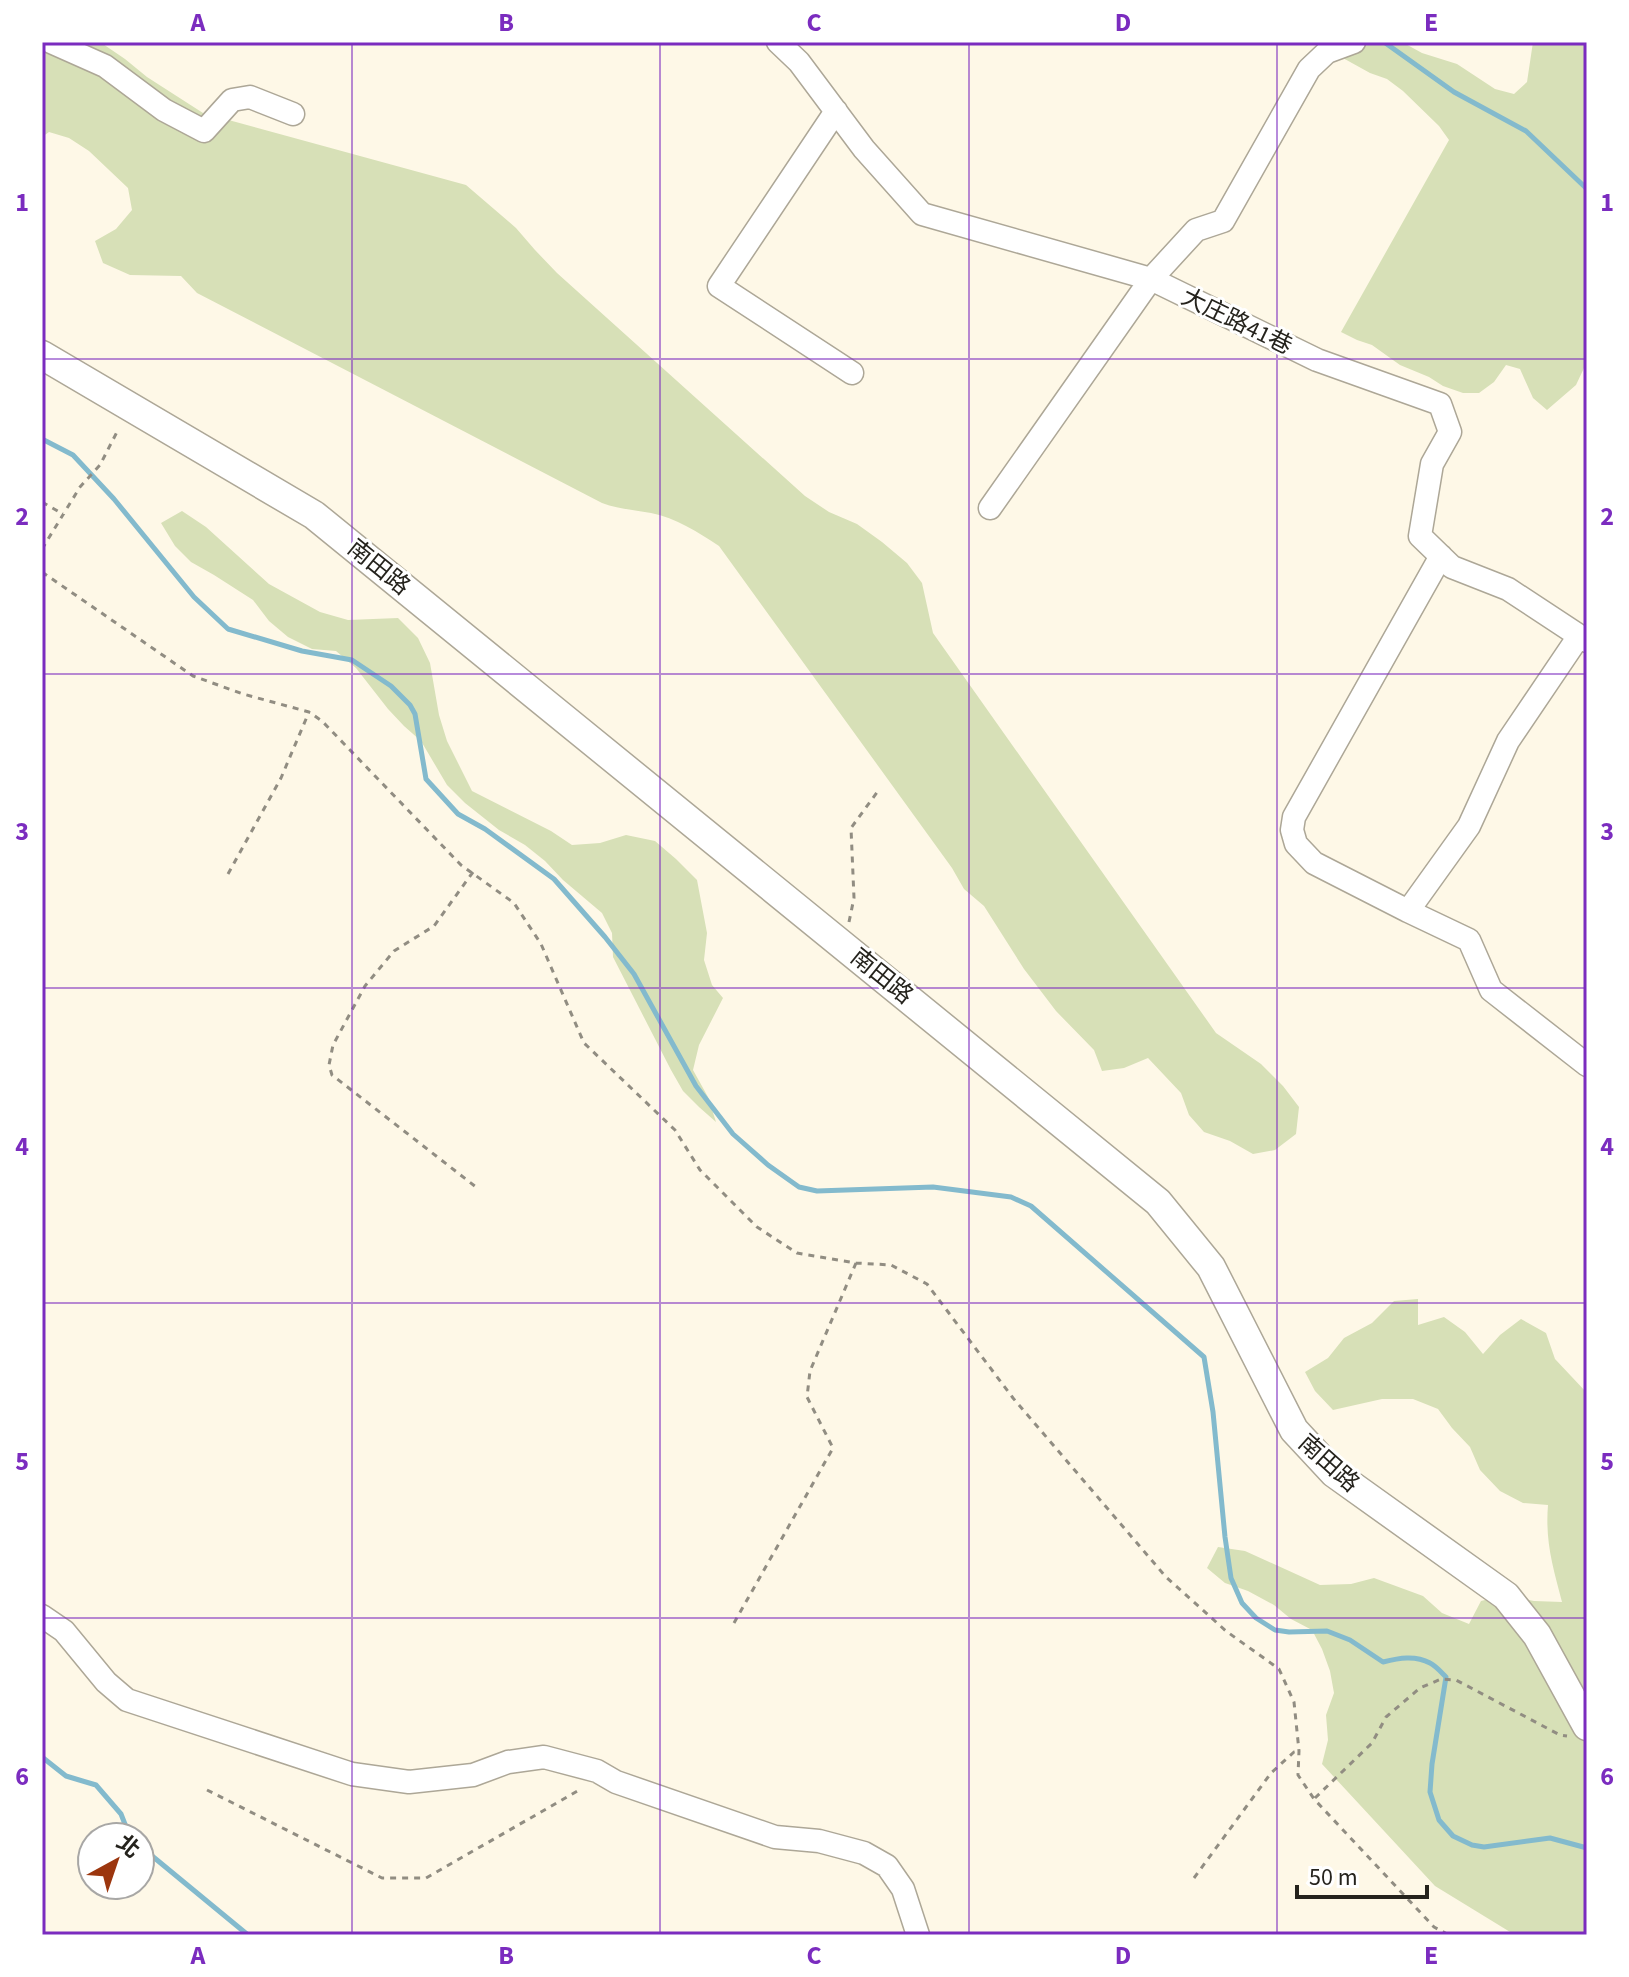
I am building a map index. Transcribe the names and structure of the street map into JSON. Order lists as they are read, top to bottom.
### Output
{
  "streets": {
    "main road": ["南田路"],
    "lane": ["大庄路41巷"]
  },
  "scale_bar": "50 m",
  "north": "top right",
  "grid": {
    "columns": [
      "A",
      "B",
      "C",
      "D",
      "E"
    ],
    "rows": [
      "1",
      "2",
      "3",
      "4",
      "5",
      "6"
    ]
  }
}
